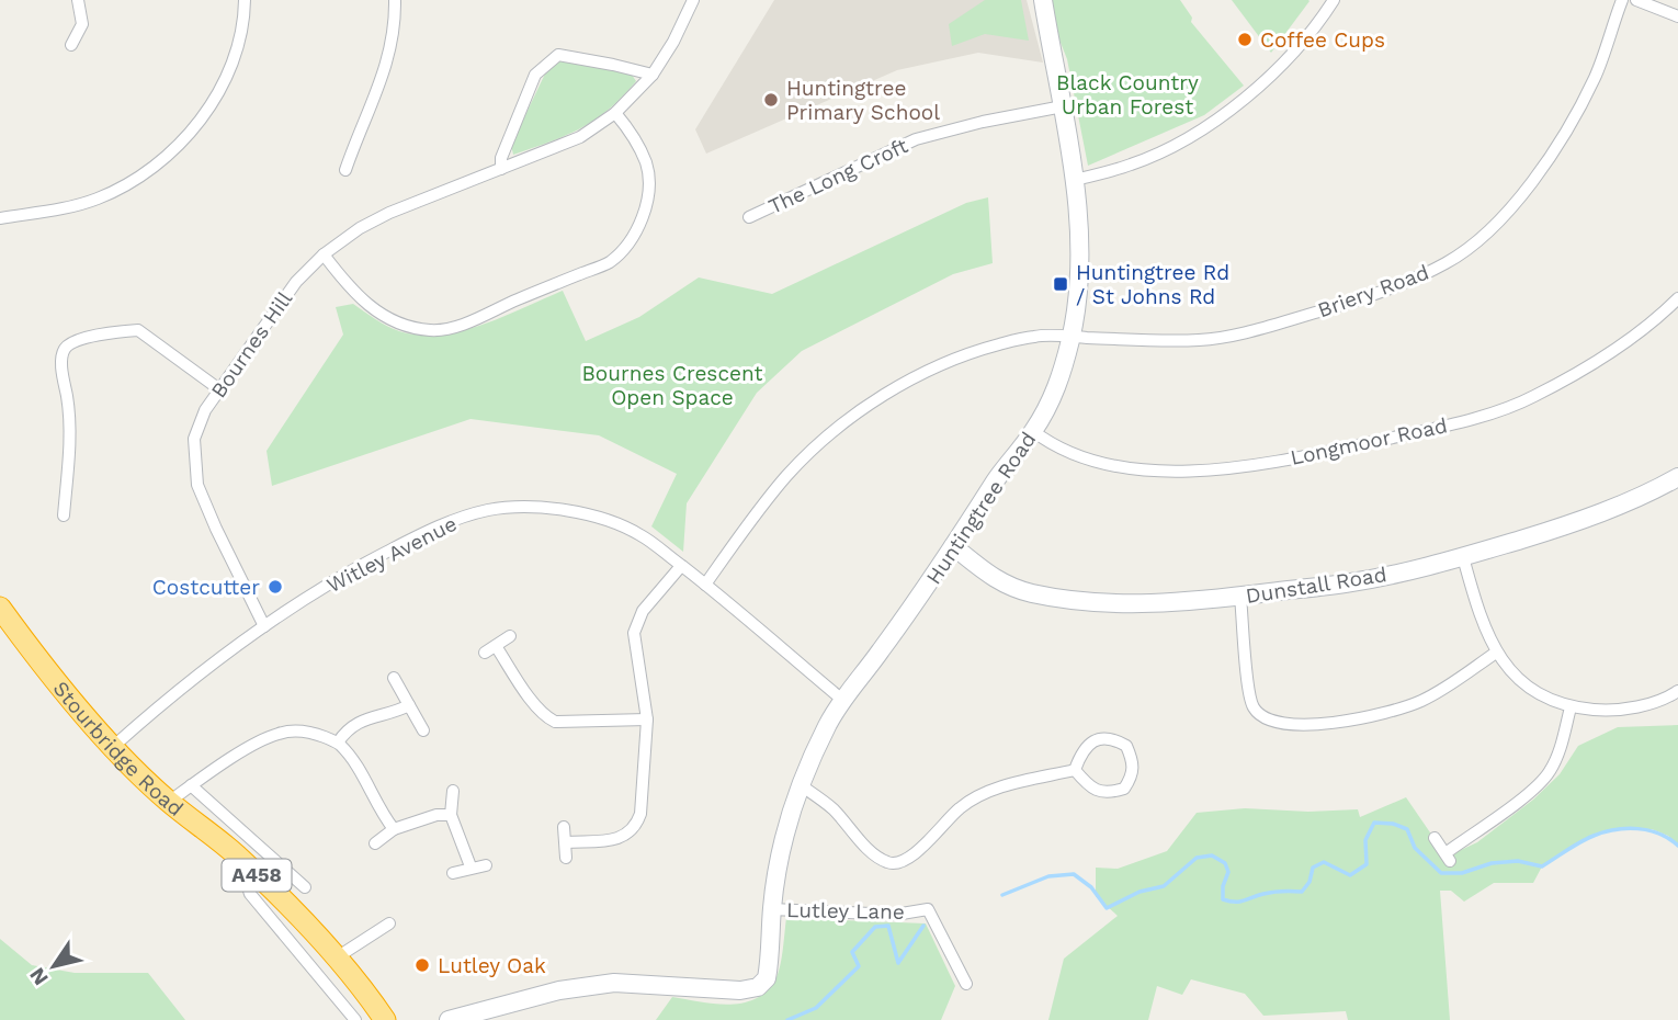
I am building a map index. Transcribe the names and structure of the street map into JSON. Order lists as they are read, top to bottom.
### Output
{
  "streets": {
    "highway": ["Stourbridge Road", "A458"],
    "street": [
      "The Long Croft",
      "Briery Road",
      "Bournes Hill",
      "Longmoor Road",
      "Huntingtree Road",
      "Witley Avenue",
      "Dunstall Road",
      "Lutley Lane"
    ]
  },
  "crossings": [
    ["The Long Croft", "Huntingtree Road"],
    ["Briery Road", "Huntingtree Road"],
    ["Briery Road", "Witley Avenue"],
    ["Bournes Hill", "Witley Avenue"],
    ["Longmoor Road", "Huntingtree Road"],
    ["Huntingtree Road", "Witley Avenue"],
    ["Huntingtree Road", "Dunstall Road"],
    ["Huntingtree Road", "Lutley Lane"],
    ["Witley Avenue", "Stourbridge Road"]
  ],
  "parks": ["Black Country Urban Forest", "Bournes Crescent Open Space"],
  "places": {
    "other": [
      "Coffee Cups",
      "Huntingtree Primary School",
      "Costcutter",
      "Lutley Oak"
    ],
    "transit": ["Huntingtree Rd / St Johns Rd"]
  },
  "north": "bottom left"
}
